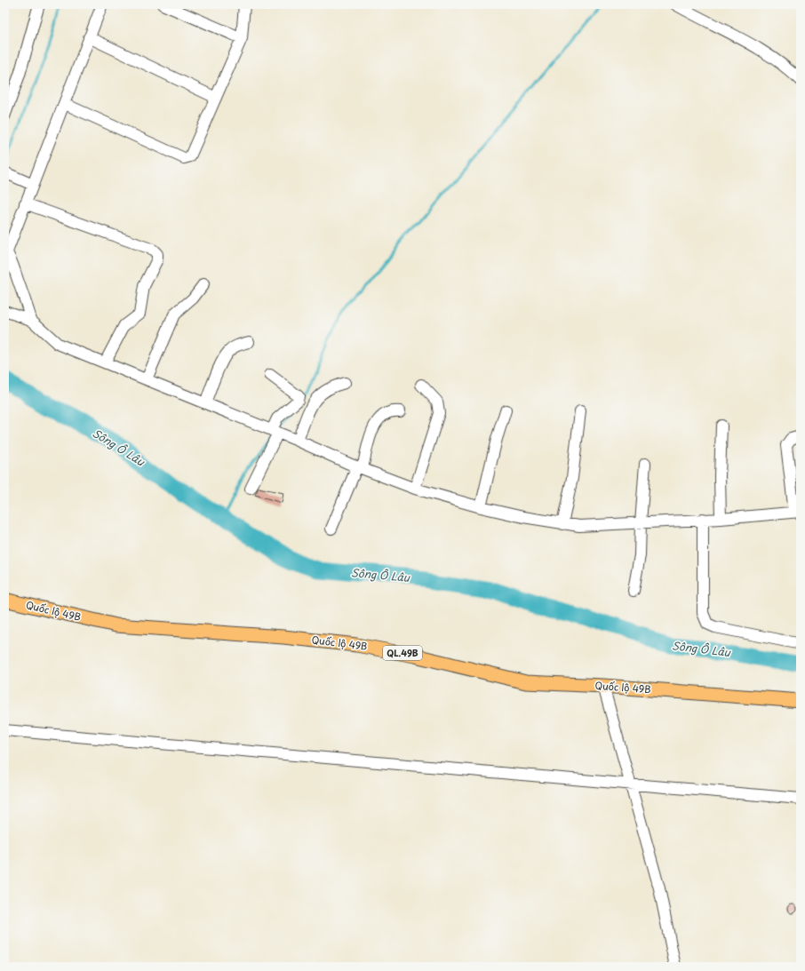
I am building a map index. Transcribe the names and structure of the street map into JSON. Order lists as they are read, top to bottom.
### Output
{
  "streets": {
    "main road": ["Quốc lộ 49B", "QL.49B"]
  },
  "water": ["Sông Ô Lâu"]
}
